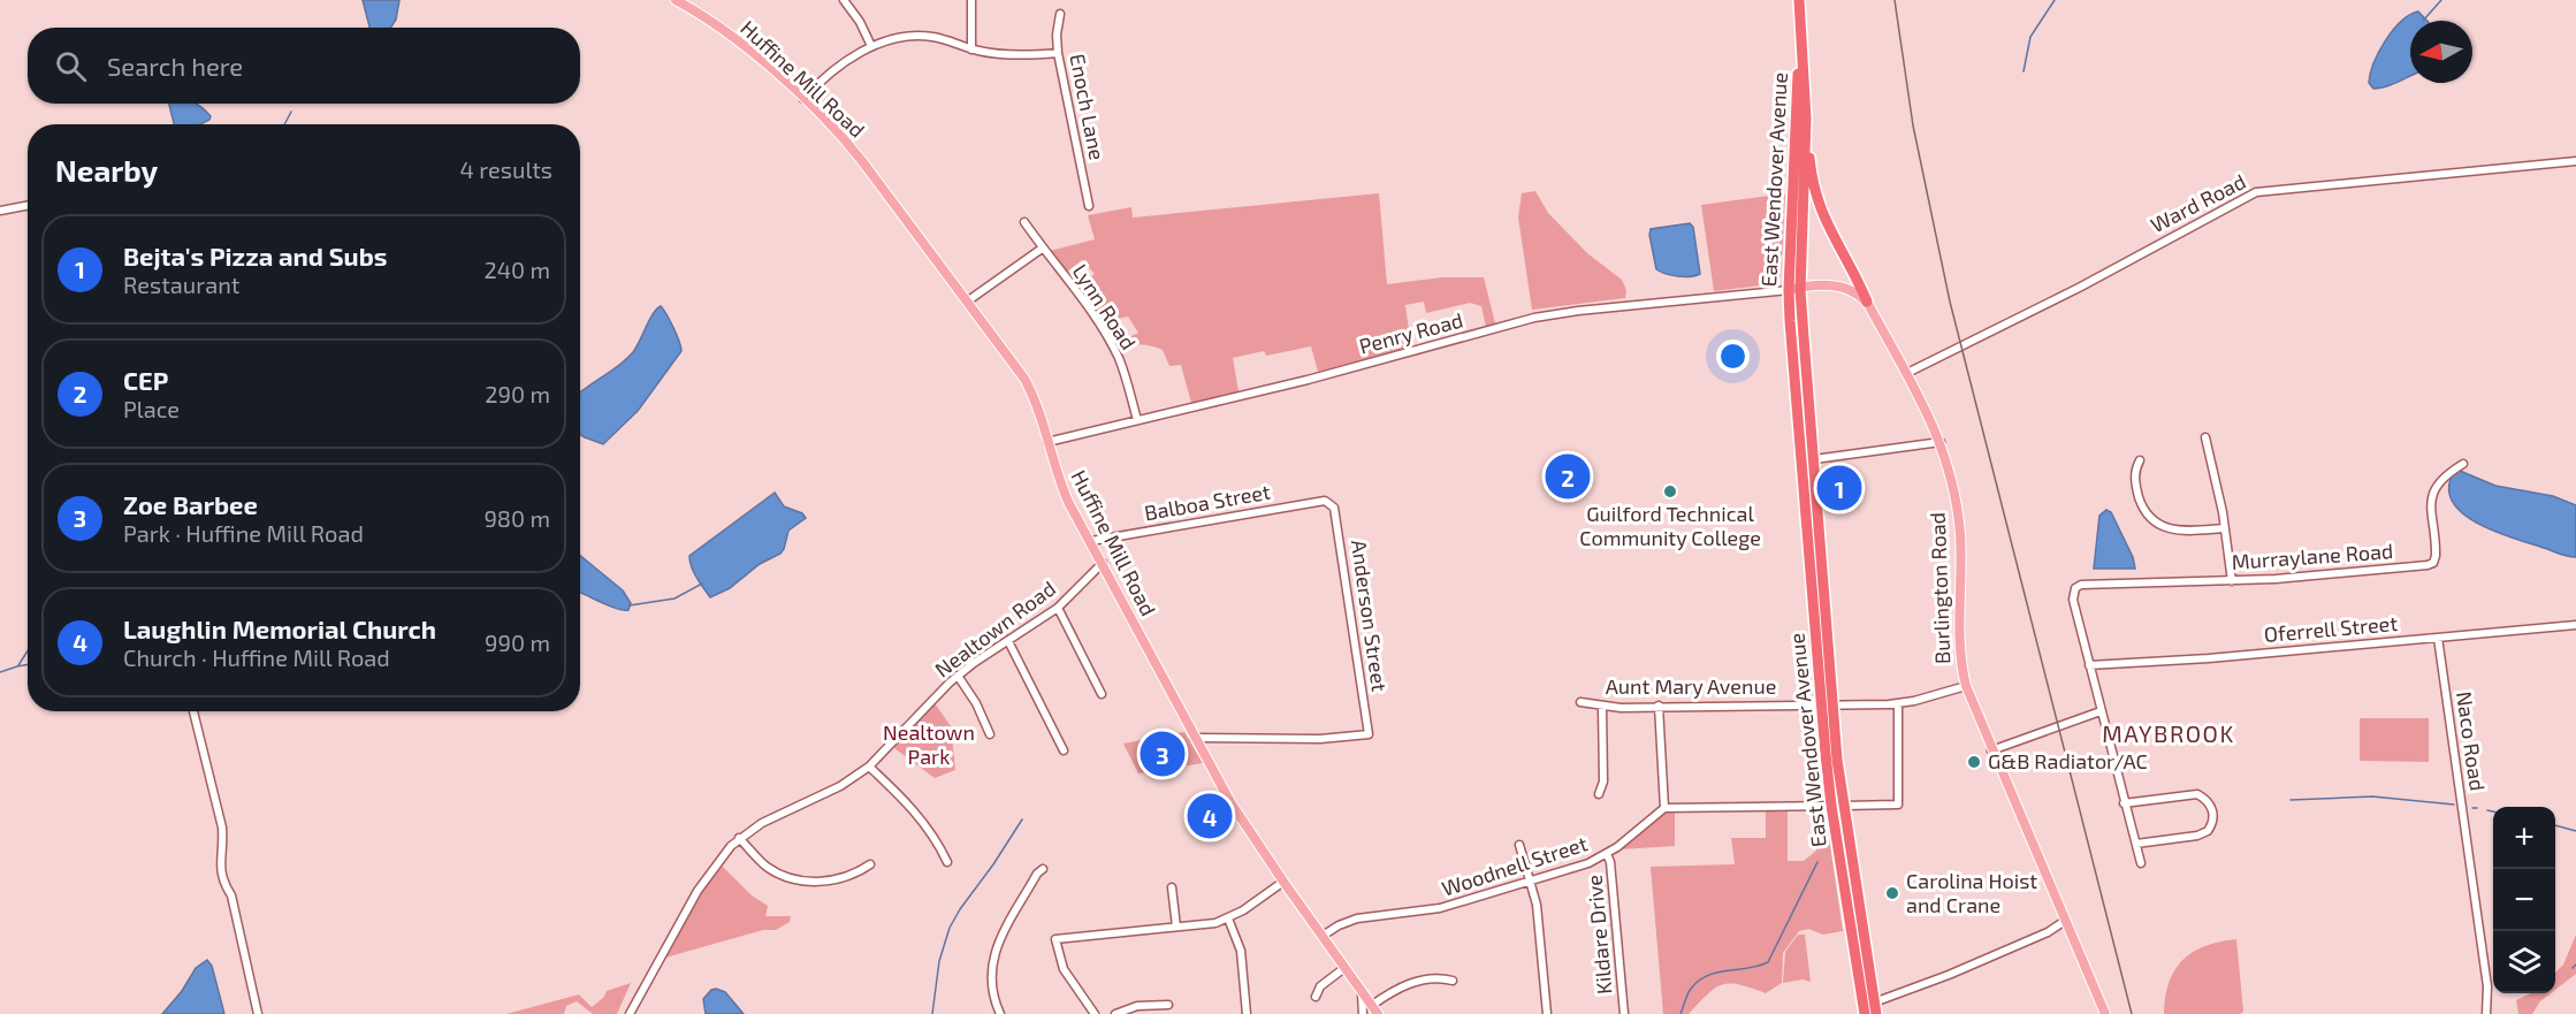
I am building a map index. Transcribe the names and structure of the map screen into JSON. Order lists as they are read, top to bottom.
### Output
{
  "streets": {
    "highway": ["East Wendover Avenue"],
    "main road": ["Huffine Mill Road", "Burlington Road"],
    "street": [
      "Enoch Lane",
      "Ward Road",
      "Lynn Road",
      "Penry Road",
      "Balboa Street",
      "Murraylane Road",
      "Anderson Street",
      "Nealtown Road",
      "Oferrell Street",
      "Aunt Mary Avenue",
      "Naco Road",
      "Woodnell Street",
      "Kildare Drive"
    ]
  },
  "crossings": [
    ["Huffine Mill Road", "Penry Road"],
    ["Huffine Mill Road", "Balboa Street"],
    ["Huffine Mill Road", "Anderson Street"],
    ["Huffine Mill Road", "Nealtown Road"],
    ["Huffine Mill Road", "Woodnell Street"],
    ["East Wendover Avenue", "Penry Road"],
    ["East Wendover Avenue", "Burlington Road"],
    ["East Wendover Avenue", "Aunt Mary Avenue"],
    ["Ward Road", "Burlington Road"],
    ["Lynn Road", "Penry Road"],
    ["Penry Road", "Burlington Road"],
    ["Balboa Street", "Anderson Street"],
    ["Murraylane Road", "Oferrell Street"],
    ["Burlington Road", "Aunt Mary Avenue"],
    ["Oferrell Street", "Naco Road"],
    ["Woodnell Street", "Kildare Drive"]
  ],
  "districts": ["MAYBROOK"],
  "parks": ["Nealtown Park"],
  "places": ["Guilford Technical Community College", "G&B Radiator/AC", "Carolina Hoist and Crane"],
  "north": "left",
  "page": {
    "search": "Search here",
    "heading": ["Nearby", "4 results"],
    "list": [
      {
        "mark": "1",
        "name": "Bejta's Pizza and Subs",
        "note": "Restaurant",
        "value": "240 m"
      },
      {
        "mark": "2",
        "name": "CEP",
        "note": "Place",
        "value": "290 m"
      },
      {
        "mark": "3",
        "name": "Zoe Barbee",
        "note": "Park · Huffine Mill Road",
        "value": "980 m"
      },
      {
        "mark": "4",
        "name": "Laughlin Memorial Church",
        "note": "Church · Huffine Mill Road",
        "value": "990 m"
      }
    ],
    "pins": [
      "2",
      "1",
      "3",
      "4"
    ],
    "map_buttons": ["+", "−"]
  }
}
